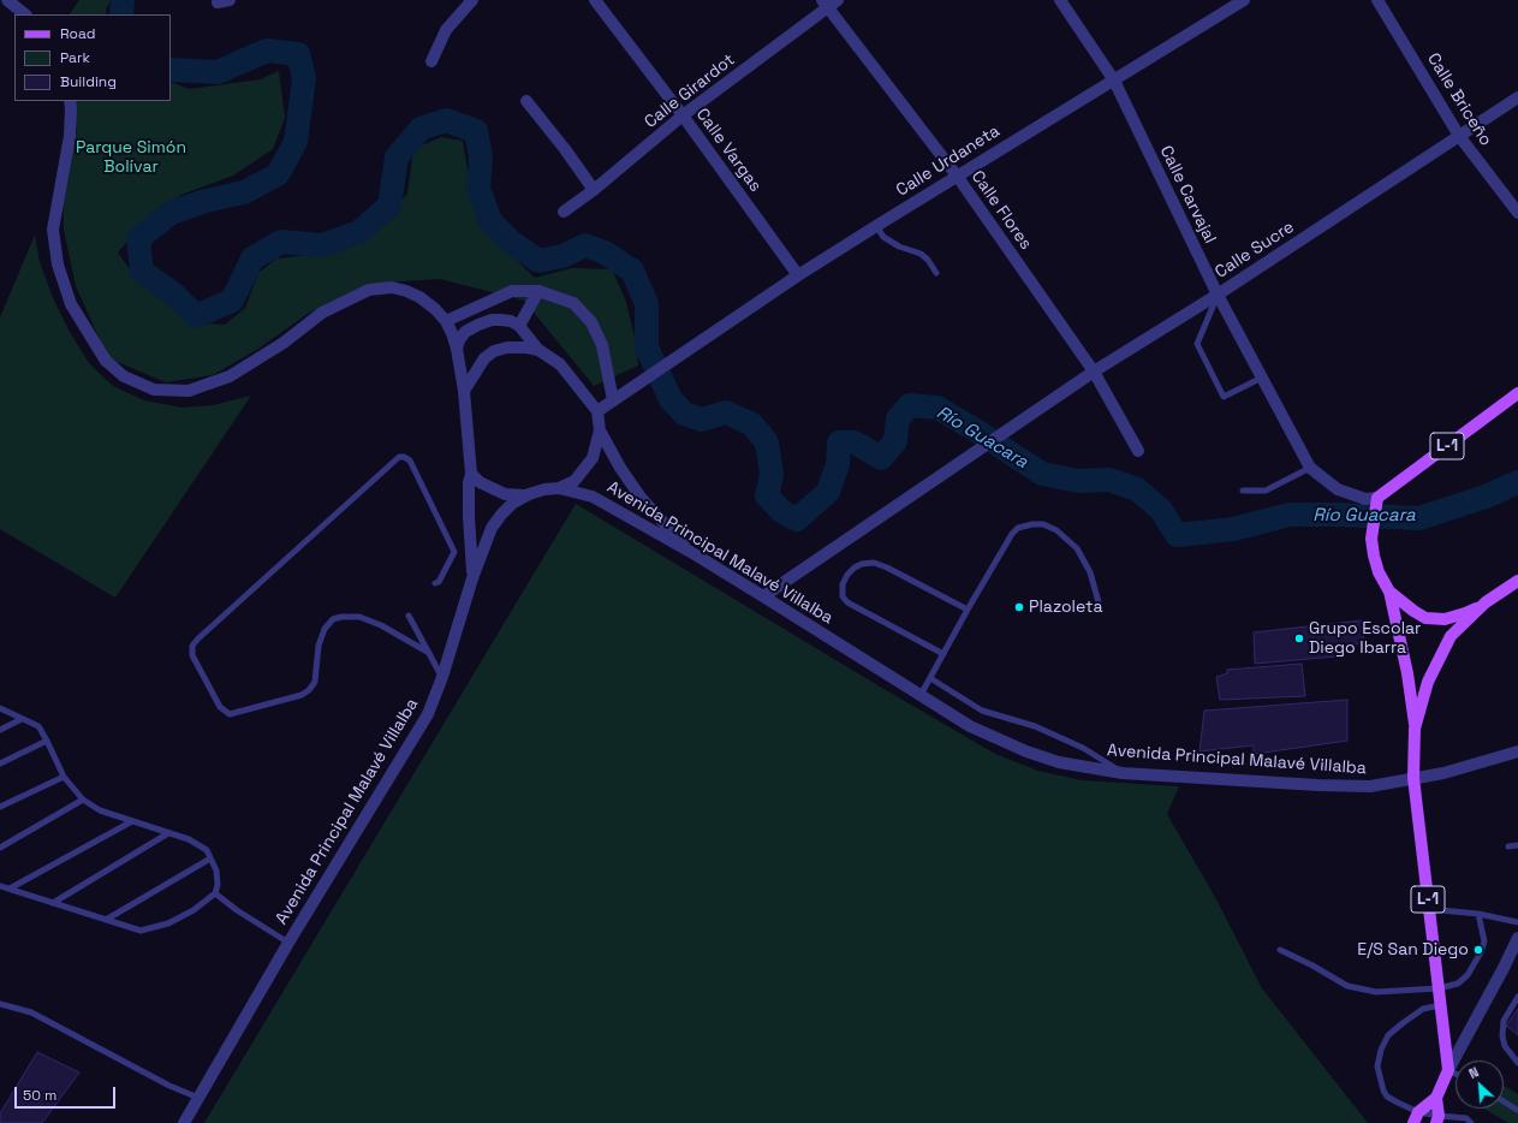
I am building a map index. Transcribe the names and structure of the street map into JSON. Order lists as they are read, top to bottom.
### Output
{
  "streets": {
    "main road": ["L-1"],
    "street": [
      "Calle Girardot",
      "Calle Briceño",
      "Calle Vargas",
      "Calle Urdaneta",
      "Calle Carvajal",
      "Calle Flores",
      "Calle Sucre",
      "Avenida Principal Malavé Villalba"
    ]
  },
  "crossings": [
    ["Calle Girardot", "Calle Vargas"],
    ["Calle Girardot", "Calle Flores"],
    ["Calle Briceño", "Calle Sucre"],
    ["Calle Vargas", "Calle Urdaneta"],
    ["Calle Urdaneta", "Calle Carvajal"],
    ["Calle Urdaneta", "Calle Flores"],
    ["Calle Urdaneta", "Avenida Principal Malavé Villalba"],
    ["Calle Carvajal", "Calle Sucre"],
    ["Calle Carvajal", "L-1"],
    ["Calle Flores", "Calle Sucre"],
    ["Calle Sucre", "Avenida Principal Malavé Villalba"],
    ["L-1", "Avenida Principal Malavé Villalba"]
  ],
  "water": ["Río Guacara"],
  "parks": ["Parque Simón Bolívar"],
  "places": ["Plazoleta", "Grupo Escolar Diego Ibarra", "E/S San Diego"],
  "legend": ["Road", "Park", "Building"],
  "scale_bar": "50 m",
  "north": "top left"
}
